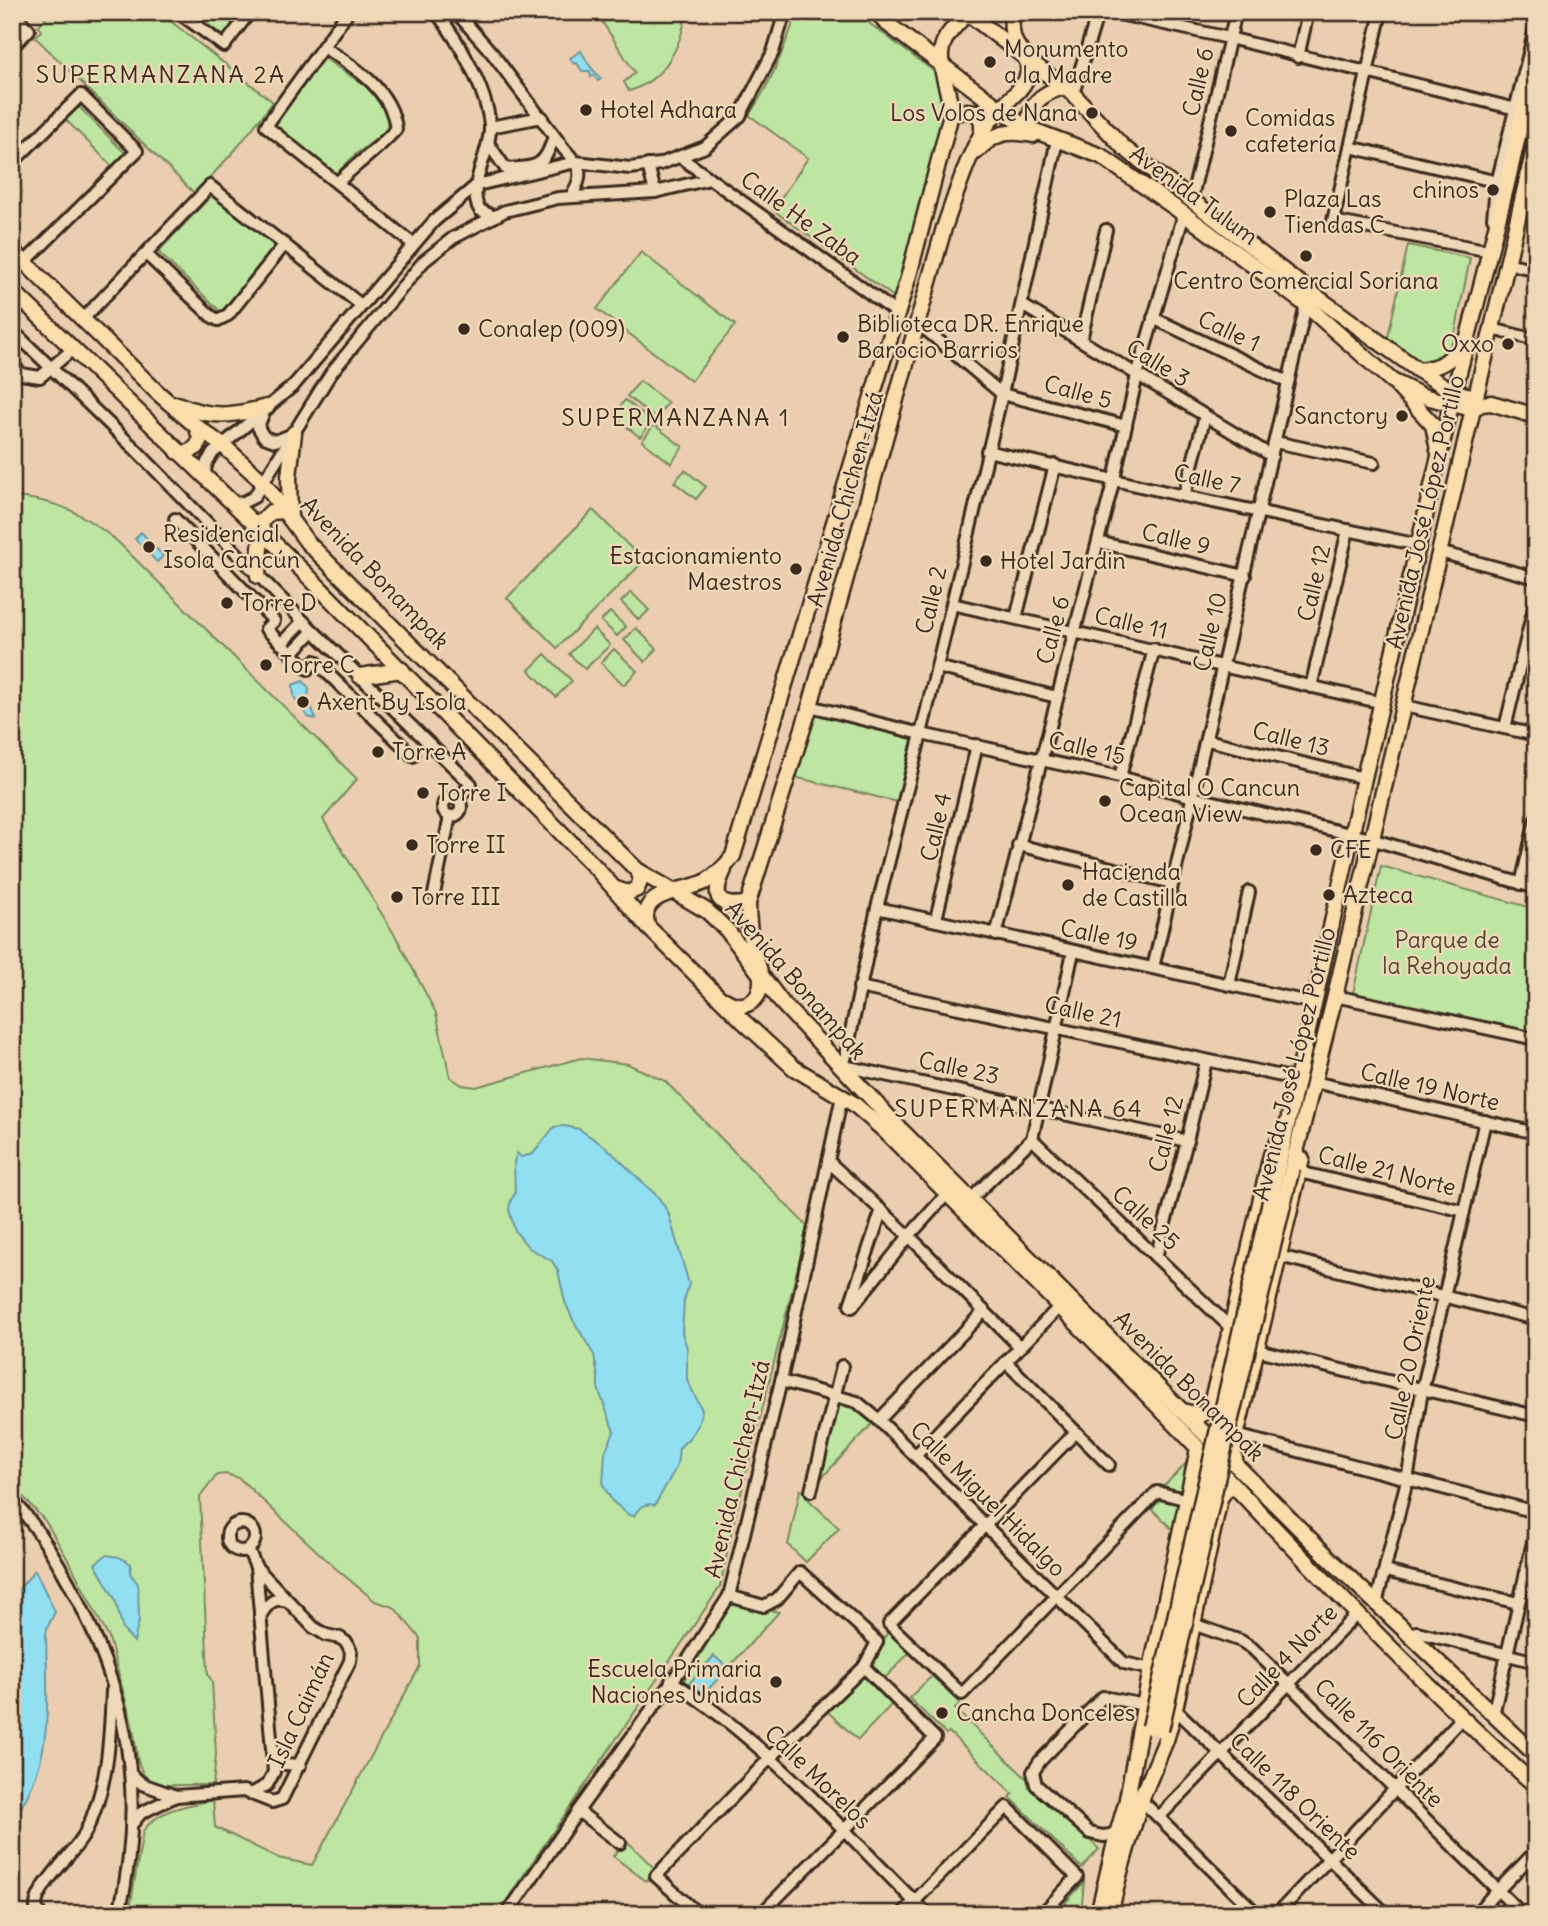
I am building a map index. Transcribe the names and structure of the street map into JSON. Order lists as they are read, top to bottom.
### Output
{
  "streets": {
    "main road": [
      "Avenida Tulum",
      "Avenida Chichen-Itzá",
      "Avenida José López Portillo",
      "Avenida Bonampak"
    ],
    "street": [
      "Calle 6",
      "Calle He Zaba",
      "Calle 1",
      "Calle 3",
      "Calle 5",
      "Calle 7",
      "Calle 9",
      "Calle 12",
      "Calle 2",
      "Calle 11",
      "Calle 10",
      "Calle 13",
      "Calle 15",
      "Calle 4",
      "Calle 19",
      "Calle 21",
      "Calle 23",
      "Calle 19 Norte",
      "Calle 21 Norte",
      "Calle 25",
      "Calle 20 Oriente",
      "Calle Miguel Hidalgo",
      "Calle 4 Norte",
      "Isla Caimán",
      "Calle 116 Oriente",
      "Calle Morelos",
      "Calle 118 Oriente"
    ]
  },
  "crossings": [
    ["Calle 6", "Avenida Tulum"],
    ["Calle 6", "Calle 1"],
    ["Calle 6", "Calle 3"],
    ["Calle 6", "Calle 5"],
    ["Calle 6", "Calle 7"],
    ["Calle 6", "Calle 9"],
    ["Calle 6", "Calle 11"],
    ["Calle 6", "Calle 15"],
    ["Calle 6", "Calle 19"],
    ["Avenida Tulum", "Avenida Chichen-Itzá"],
    ["Avenida Tulum", "Avenida José López Portillo"],
    ["Avenida Tulum", "Calle 2"],
    ["Avenida Tulum", "Calle 10"],
    ["Calle He Zaba", "Avenida Chichen-Itzá"],
    ["Calle 1", "Calle 10"],
    ["Calle 3", "Calle 2"],
    ["Calle 3", "Calle 10"],
    ["Calle 5", "Avenida Chichen-Itzá"],
    ["Calle 5", "Calle 2"],
    ["Calle 7", "Avenida José López Portillo"],
    ["Calle 7", "Calle 12"],
    ["Calle 7", "Calle 2"],
    ["Calle 7", "Calle 10"],
    ["Avenida Chichen-Itzá", "Avenida Bonampak"],
    ["Avenida Chichen-Itzá", "Calle 15"],
    ["Avenida Chichen-Itzá", "Calle Miguel Hidalgo"],
    ["Avenida Chichen-Itzá", "Calle Morelos"],
    ["Avenida José López Portillo", "Calle 11"],
    ["Avenida José López Portillo", "Calle 13"],
    ["Avenida José López Portillo", "Calle 15"],
    ["Avenida José López Portillo", "Calle 19"],
    ["Avenida José López Portillo", "Calle 21"],
    ["Avenida José López Portillo", "Calle 19 Norte"],
    ["Avenida José López Portillo", "Calle 21 Norte"],
    ["Calle 9", "Calle 10"],
    ["Avenida Bonampak", "Calle 2"],
    ["Avenida Bonampak", "Calle 23"],
    ["Avenida Bonampak", "Calle 20 Oriente"],
    ["Avenida Bonampak", "Calle 4 Norte"],
    ["Calle 12", "Calle 11"],
    ["Calle 12", "Calle 21"],
    ["Calle 12", "Calle 23"],
    ["Calle 12", "Calle 25"],
    ["Calle 2", "Calle 11"],
    ["Calle 2", "Calle 15"],
    ["Calle 2", "Calle 19"],
    ["Calle 2", "Calle 21"],
    ["Calle 2", "Calle 23"],
    ["Calle 11", "Calle 10"],
    ["Calle 10", "Calle 13"],
    ["Calle 10", "Calle 15"],
    ["Calle 10", "Calle 19"],
    ["Calle 15", "Calle 4"],
    ["Calle 4", "Calle 19"],
    ["Calle 19 Norte", "Calle 20 Oriente"],
    ["Calle 21 Norte", "Calle 20 Oriente"],
    ["Calle 4 Norte", "Calle 116 Oriente"],
    ["Calle 4 Norte", "Calle 118 Oriente"]
  ],
  "districts": ["SUPERMANZANA 2A", "SUPERMANZANA 1", "SUPERMANZANA 64"],
  "parks": ["Parque de la Rehoyada"],
  "places": [
    "Monumento a la Madre",
    "Hotel Adhara",
    "Los Volos de Nana",
    "Comidas cafetería",
    "chinos",
    "Plaza Las Tiendas C",
    "Centro Comercial Soriana",
    "Conalep (009)",
    "Biblioteca DR. Enrique Barocio Barrios",
    "Oxxo",
    "Sanctory",
    "Residencial Isola Cancún",
    "Hotel Jardin",
    "Estacionamiento Maestros",
    "Torre D",
    "Torre C",
    "Axent By Isola",
    "Torre A",
    "Torre I",
    "Capital O Cancun Ocean View",
    "Torre II",
    "CFE",
    "Hacienda de Castilla",
    "Azteca",
    "Torre III",
    "Escuela Primaria Naciones Unidas",
    "Cancha Donceles"
  ]
}
